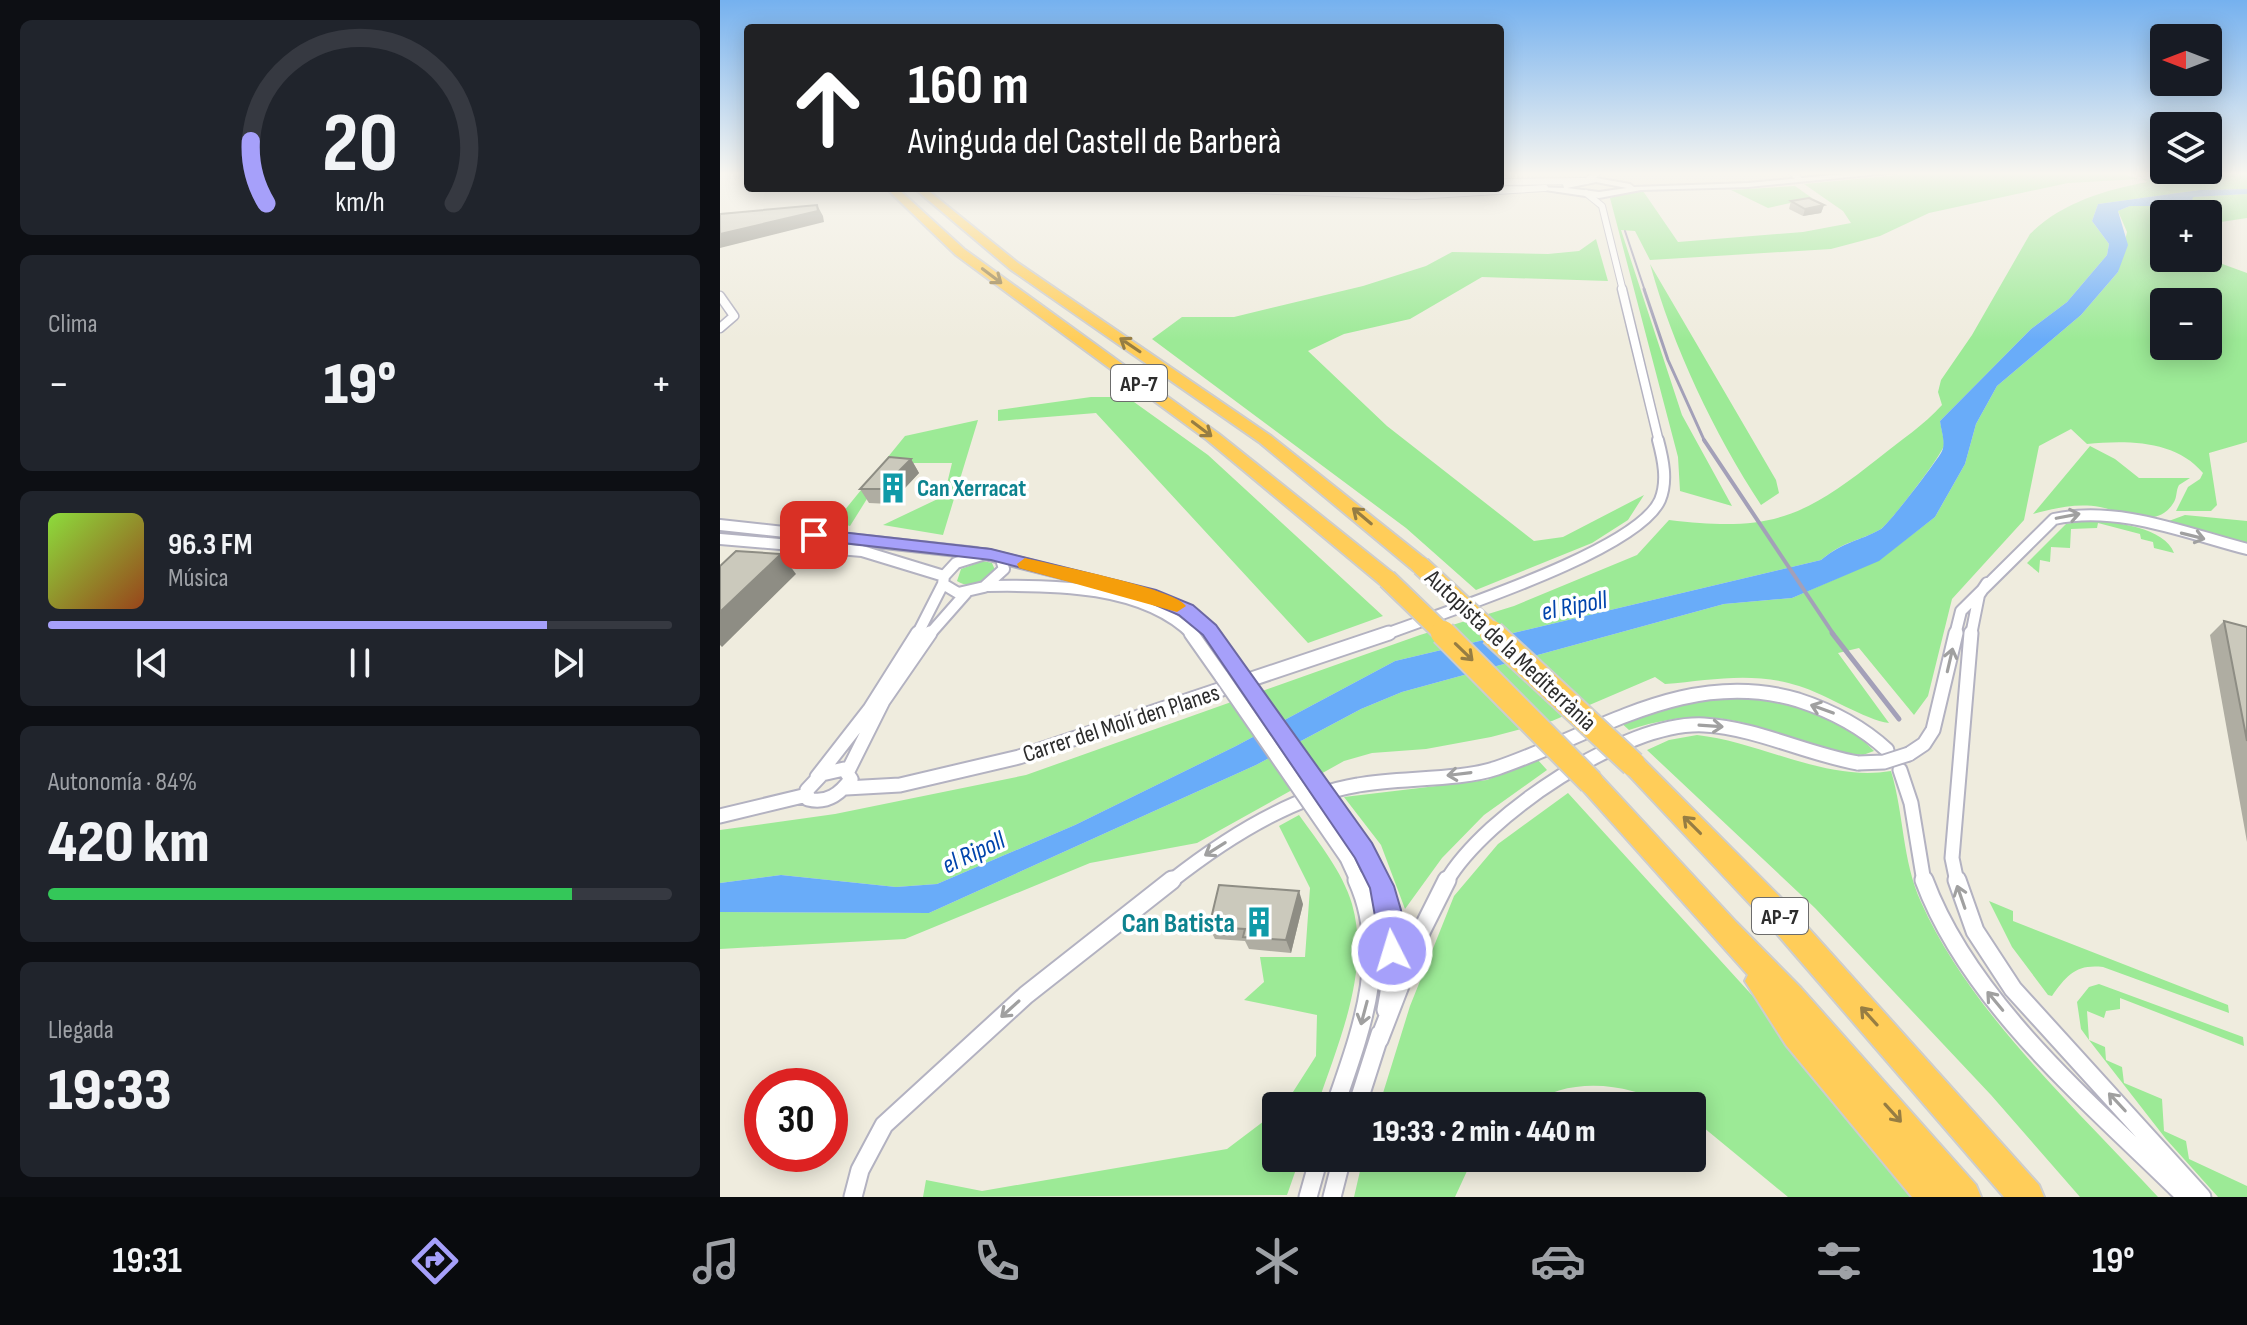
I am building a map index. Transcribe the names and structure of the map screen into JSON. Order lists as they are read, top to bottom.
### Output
{
  "streets": {
    "highway": ["AP-7", "Autopista de la Mediterrània"],
    "street": ["Carrer del Molí den Planes"]
  },
  "water": ["el Ripoll"],
  "places": {
    "building": ["Can Xerracat", "Can Batista"]
  },
  "north": "left",
  "page": {
    "map_buttons": ["+", "−"],
    "turn": ["160 m", "Avinguda del Castell de Barberà"],
    "tile": [
      "Clima",
      ["Autonomía · 84%", "420 km"],
      ["Llegada", "19:33"]
    ],
    "heat": ["−", "19°", "+"],
    "song": ["96.3 FM", "Música"],
    "limit": "30",
    "trip": "19:33 · 2 min · 440 m",
    "tabs": ["19:31", "19°"],
    "gauge": ["20", "km/h"]
  }
}
